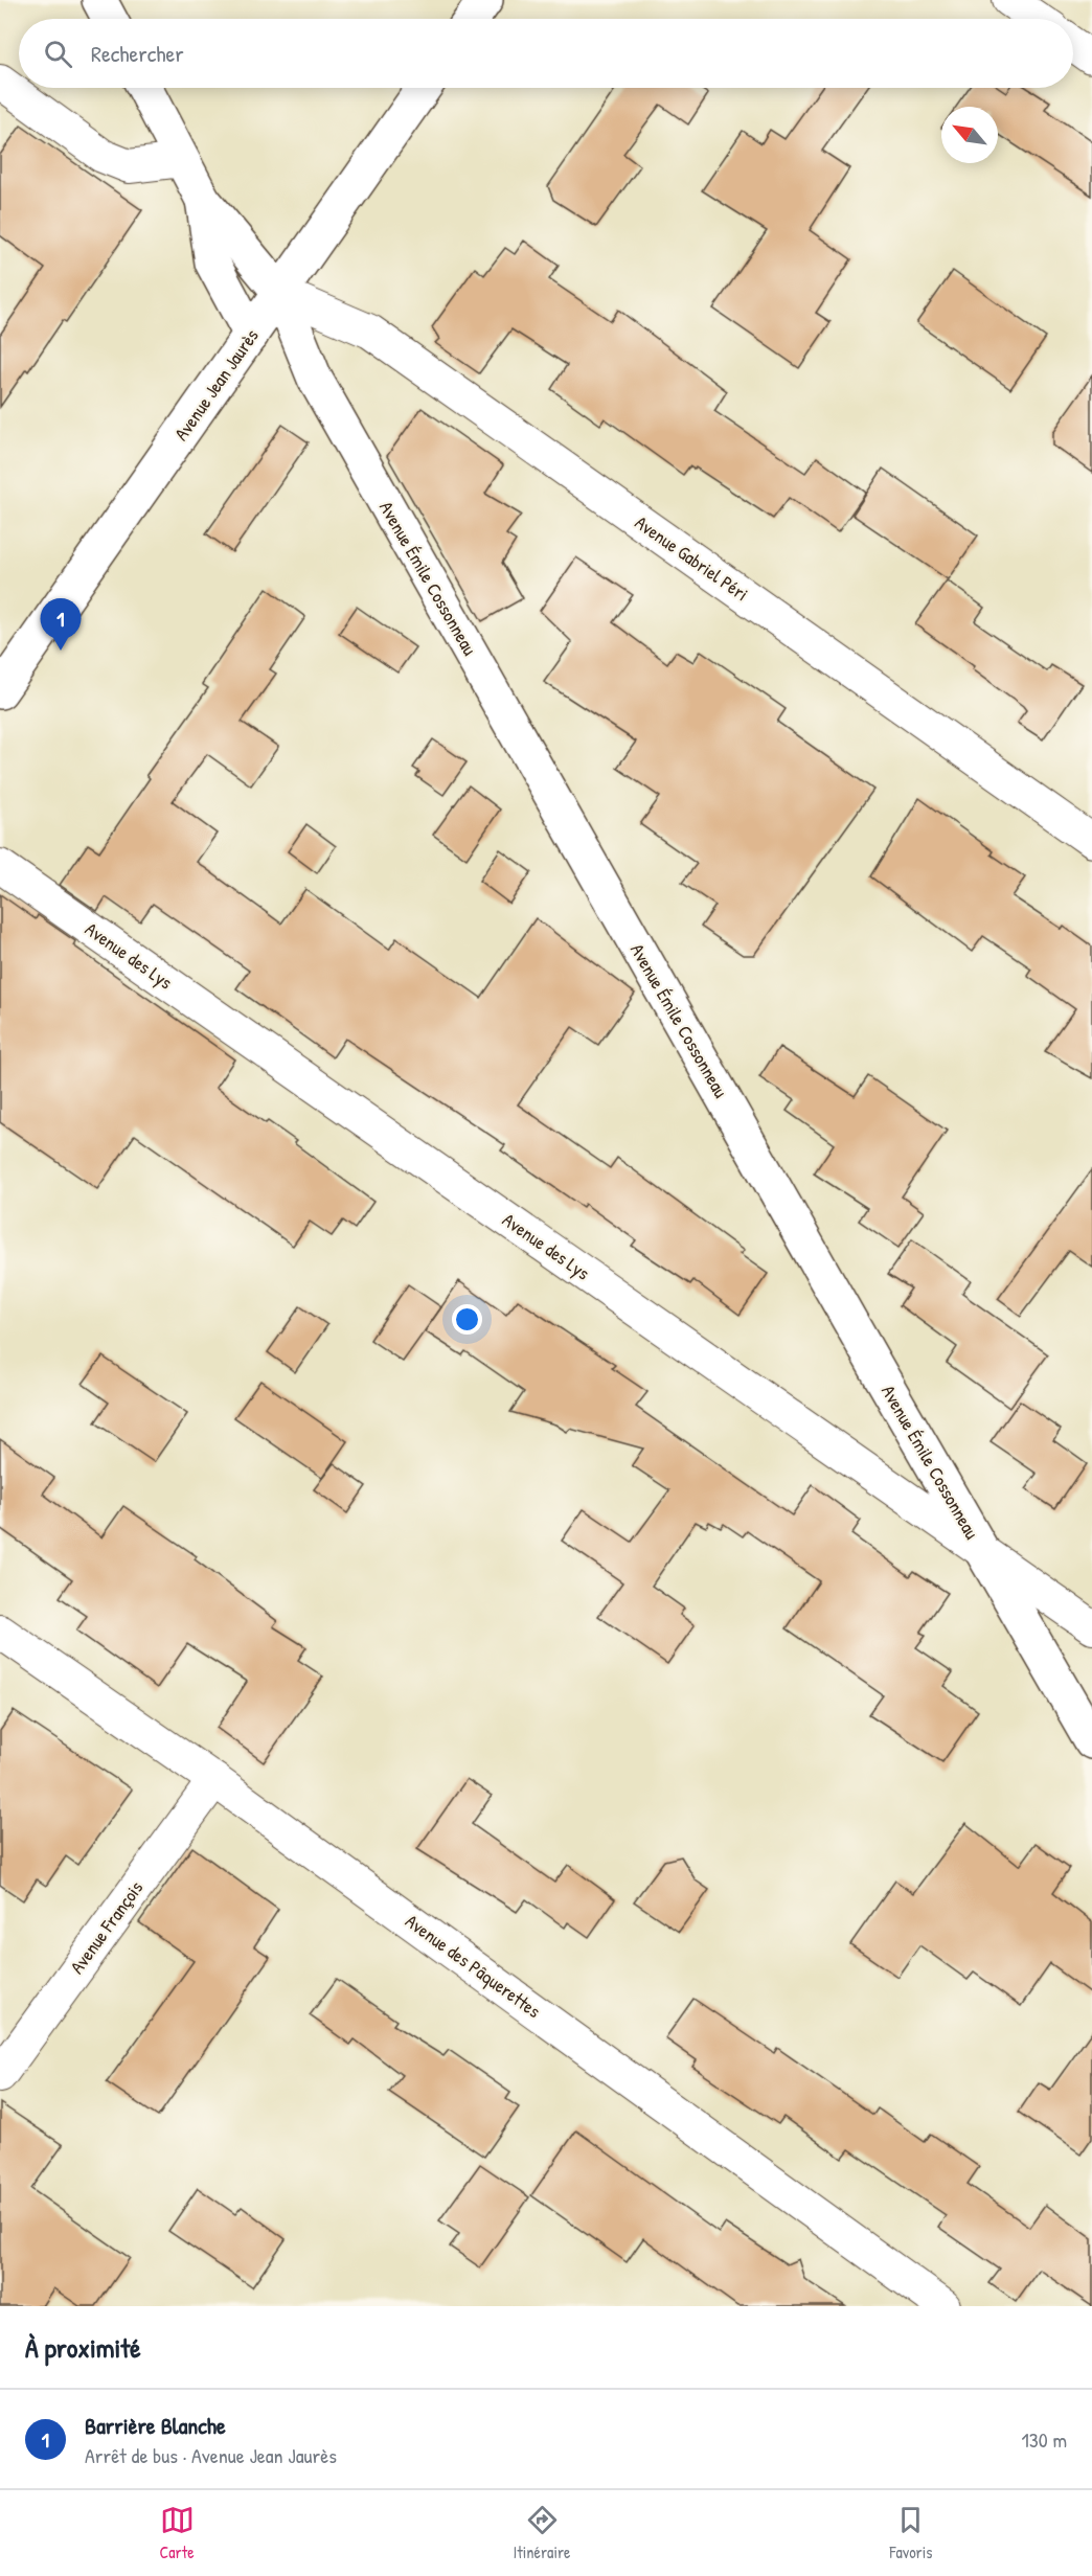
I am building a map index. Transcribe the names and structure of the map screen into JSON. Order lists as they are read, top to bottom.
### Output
{
  "streets": {
    "street": [
      "Avenue Jean Jaurès",
      "Avenue Gabriel Péri",
      "Avenue Émile Cossonneau",
      "Avenue des Lys",
      "Avenue François",
      "Avenue des Pâquerettes"
    ]
  },
  "crossings": [
    ["Avenue Jean Jaurès", "Avenue Gabriel Péri"],
    ["Avenue Jean Jaurès", "Avenue Émile Cossonneau"],
    ["Avenue Gabriel Péri", "Avenue Émile Cossonneau"],
    ["Avenue Émile Cossonneau", "Avenue des Lys"],
    ["Avenue François", "Avenue des Pâquerettes"]
  ],
  "north": "top left",
  "page": {
    "search": "Rechercher",
    "pins": "1",
    "heading": "À proximité",
    "list": [
      {
        "mark": "1",
        "name": "Barrière Blanche",
        "note": "Arrêt de bus · Avenue Jean Jaurès",
        "value": "130 m"
      }
    ],
    "nav": ["Carte", "Itinéraire", "Favoris"]
  }
}
